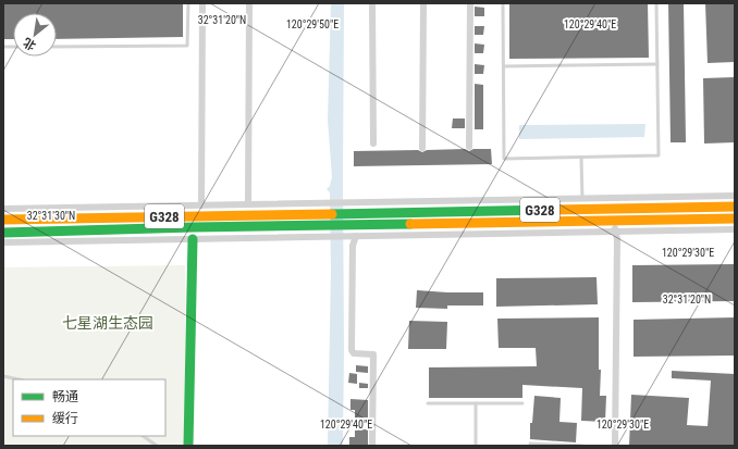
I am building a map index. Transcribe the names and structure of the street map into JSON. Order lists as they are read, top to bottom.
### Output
{
  "streets": {
    "main road": ["G328"]
  },
  "parks": ["七星湖生态园"],
  "legend": ["畅通", "缓行"],
  "north": "bottom left",
  "coordinates": [
    "32°31'20\"N",
    "120°29'50\"E",
    "120°29'40\"E",
    "32°31'30\"N",
    "120°29'30\"E"
  ]
}
